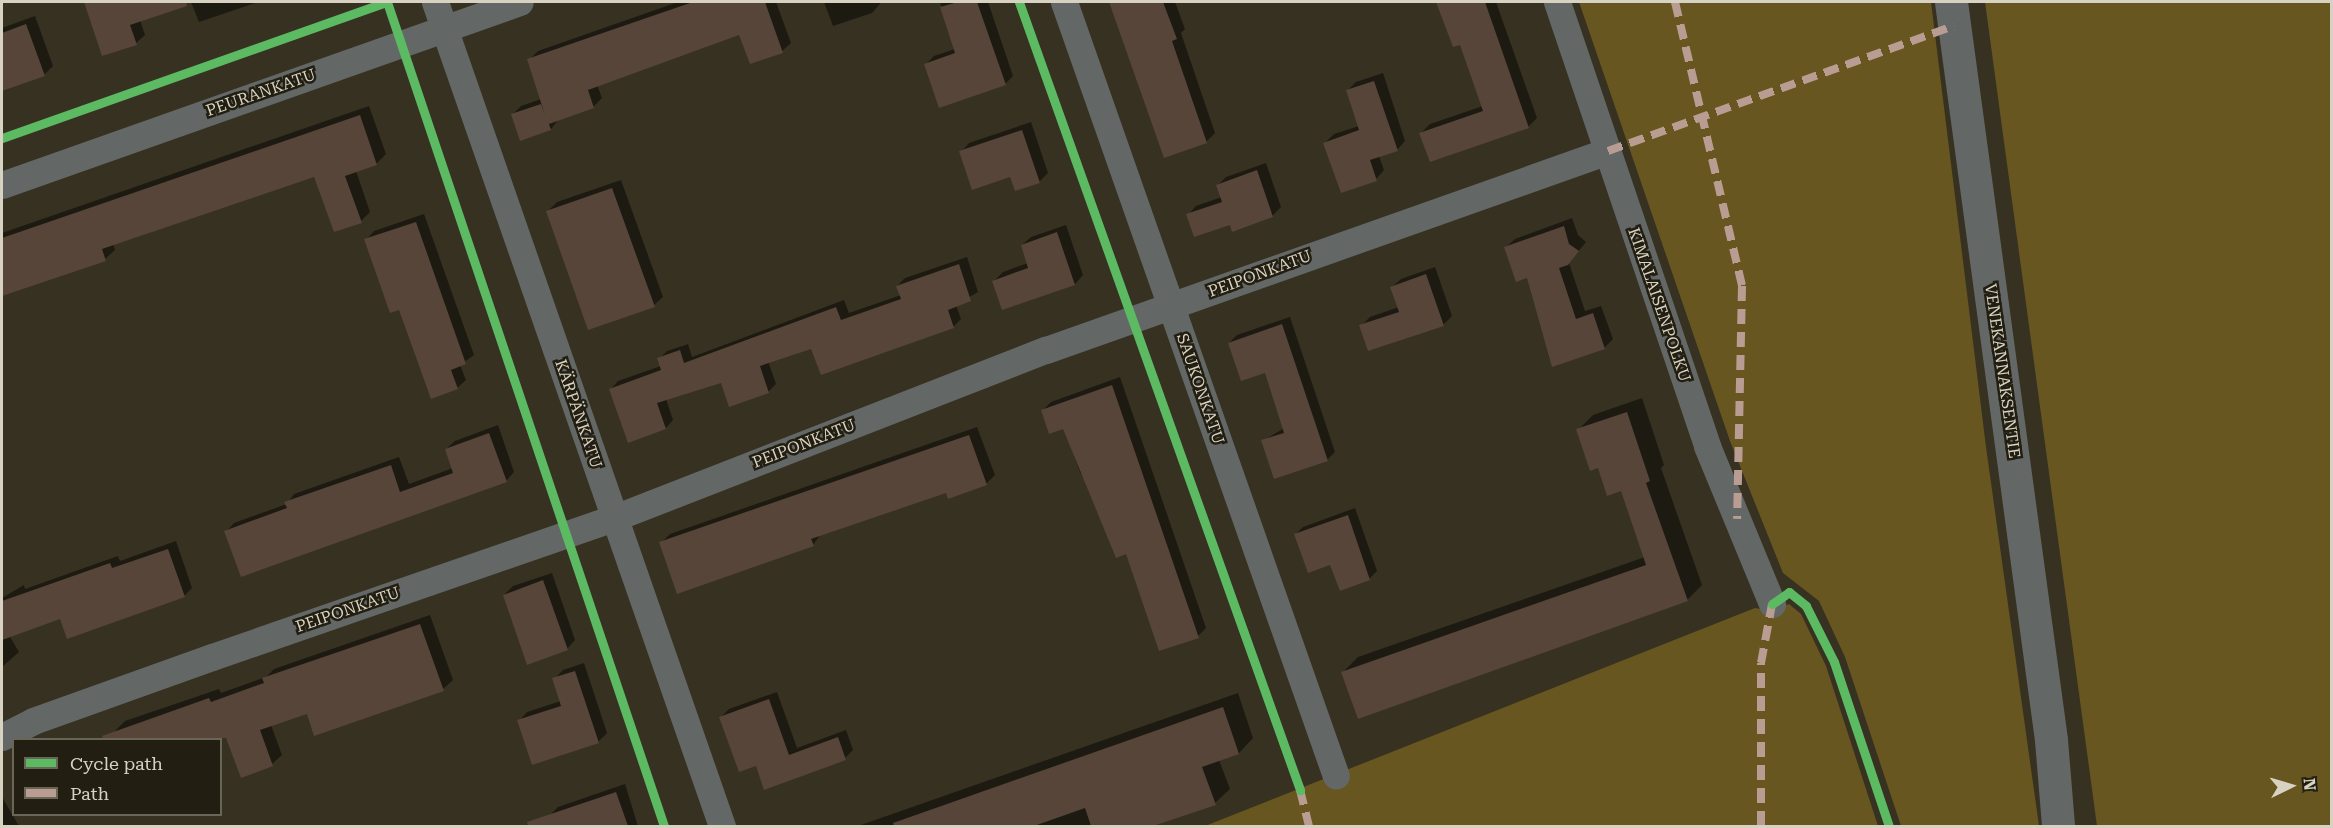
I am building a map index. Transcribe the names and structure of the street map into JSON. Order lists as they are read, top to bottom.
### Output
{
  "streets": {
    "street": [
      "PEURANKATU",
      "PEIPONKATU",
      "KIMALAISENPOLKU",
      "VENEKANNAKSENTIE",
      "SAUKONKATU",
      "KÄRPÄNKATU"
    ]
  },
  "crossings": [
    ["PEURANKATU", "KÄRPÄNKATU"],
    ["PEIPONKATU", "KIMALAISENPOLKU"],
    ["PEIPONKATU", "SAUKONKATU"],
    ["PEIPONKATU", "KÄRPÄNKATU"]
  ],
  "legend": ["Cycle path", "Path"],
  "north": "right"
}
